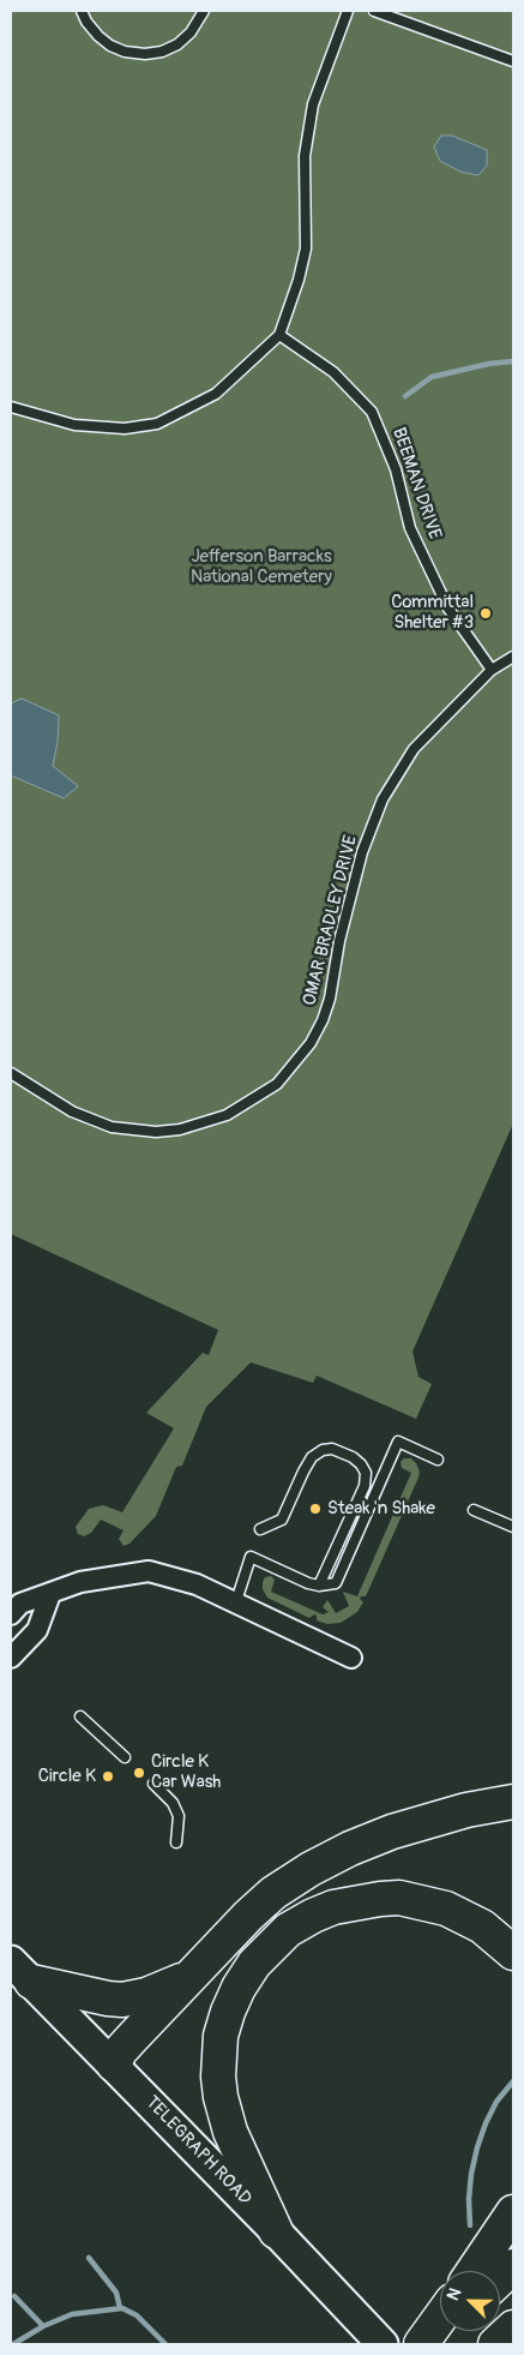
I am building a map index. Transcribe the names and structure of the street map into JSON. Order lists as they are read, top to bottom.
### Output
{
  "streets": {
    "main road": ["TELEGRAPH ROAD"],
    "lane": ["BEEMAN DRIVE", "OMAR BRADLEY DRIVE"]
  },
  "crossings": [
    ["BEEMAN DRIVE", "OMAR BRADLEY DRIVE"]
  ],
  "parks": ["Jefferson Barracks National Cemetery"],
  "places": [
    "Committal Shelter #3",
    "Steak 'n Shake",
    "Circle K Car Wash",
    "Circle K"
  ],
  "north": "top left"
}
